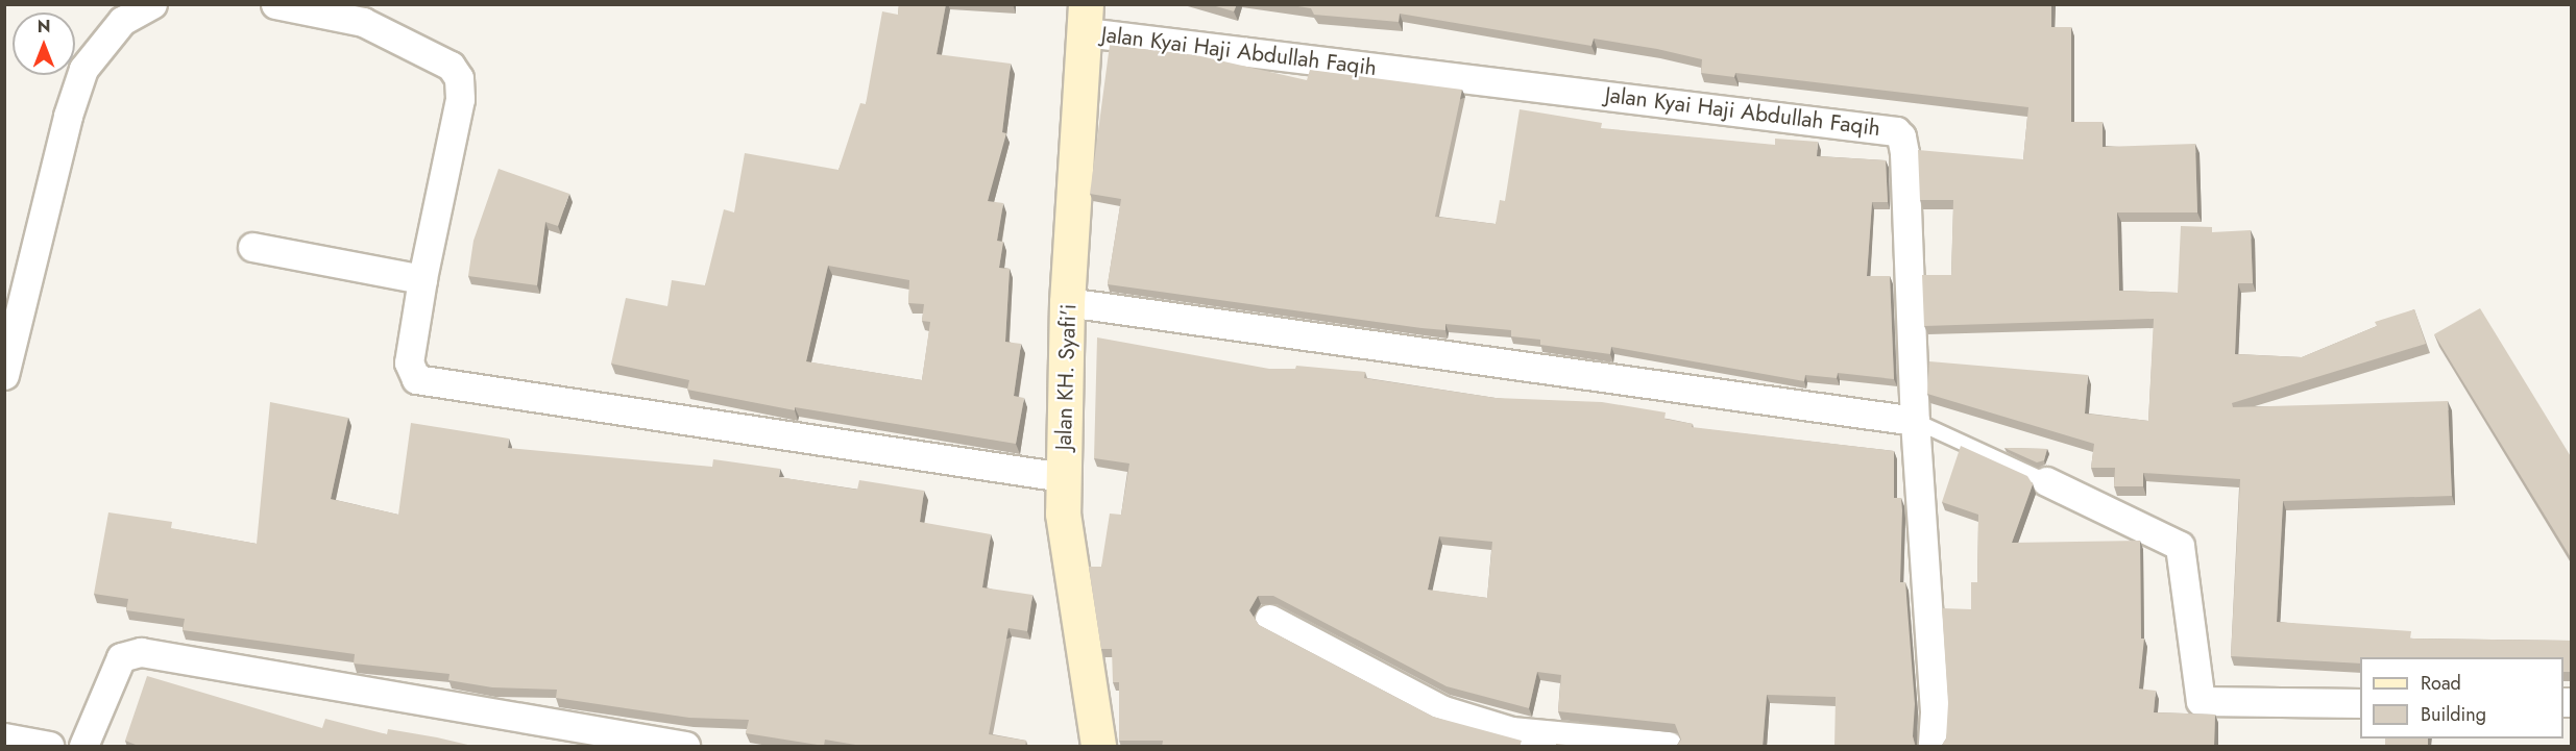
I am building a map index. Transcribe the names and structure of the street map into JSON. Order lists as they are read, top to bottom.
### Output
{
  "streets": {
    "main road": ["Jalan KH. Syafi'i"],
    "street": ["Jalan Kyai Haji Abdullah Faqih"]
  },
  "crossings": [
    ["Jalan Kyai Haji Abdullah Faqih", "Jalan KH. Syafi'i"]
  ],
  "legend": ["Road", "Building"],
  "north": "top"
}
